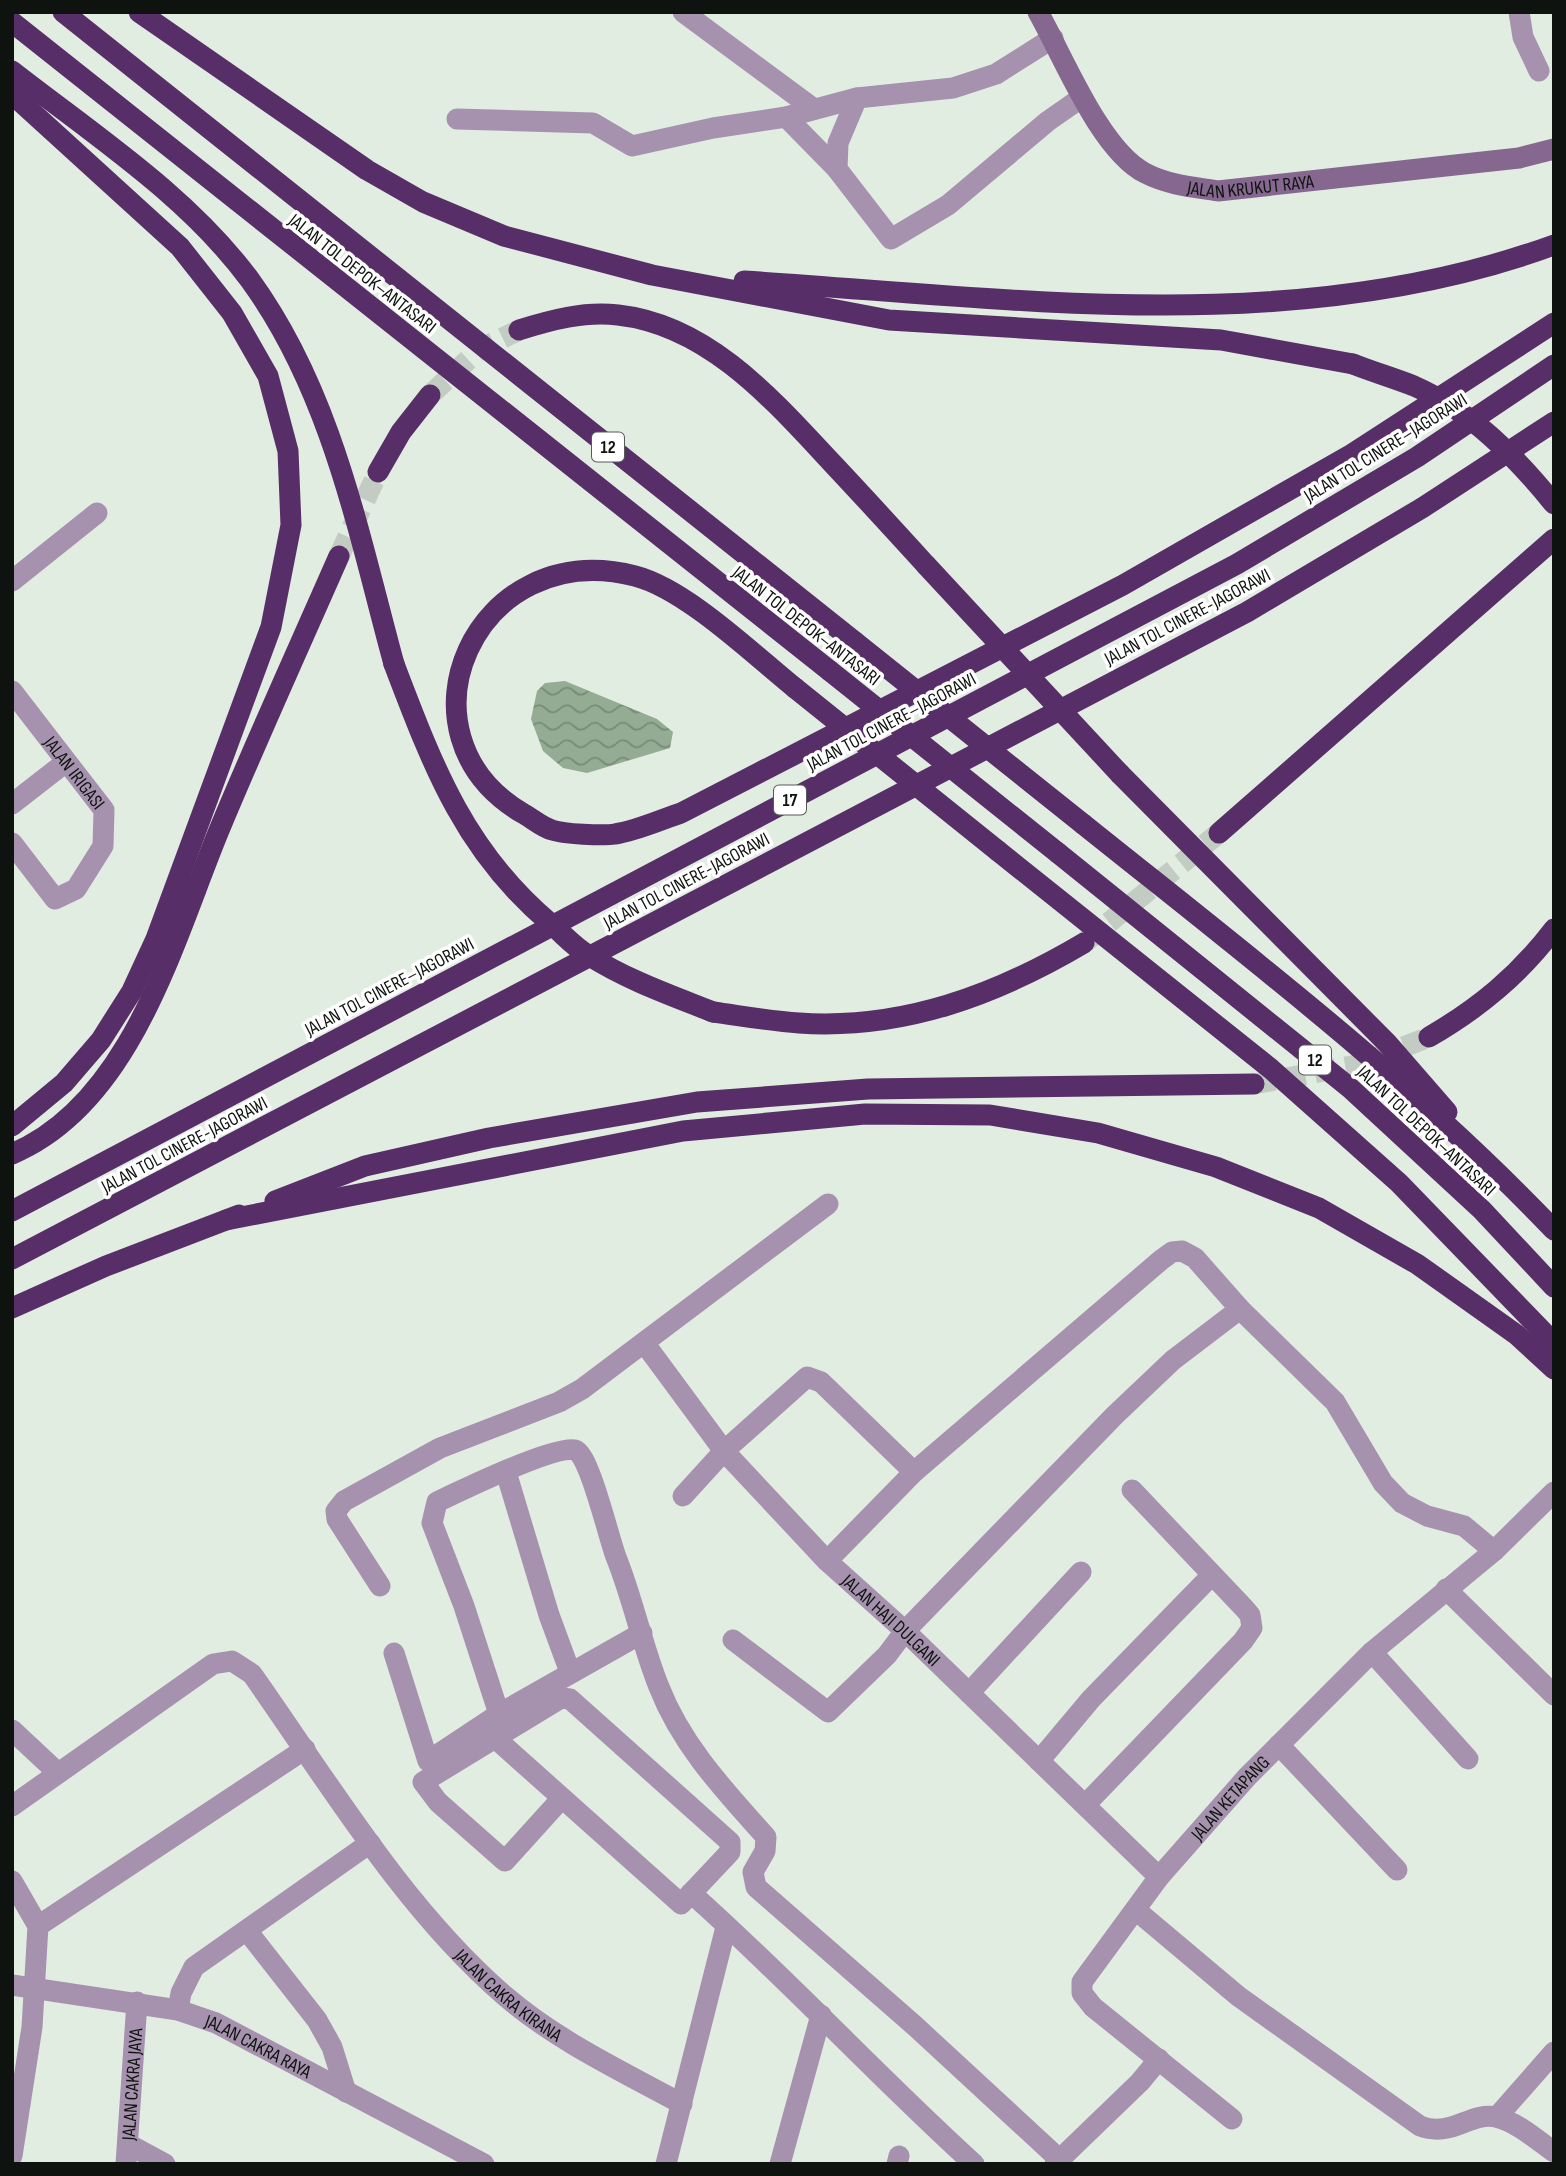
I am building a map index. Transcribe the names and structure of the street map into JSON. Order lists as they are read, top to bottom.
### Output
{
  "streets": {
    "highway": [
      "JALAN TOL DEPOK–ANTASARI",
      "12",
      "JALAN TOL CINERE–JAGORAWI",
      "JALAN TOL CINERE-JAGORAWI",
      "17"
    ],
    "street": [
      "JALAN KRUKUT RAYA",
      "JALAN IRIGASI",
      "JALAN HAJI DULGANI",
      "JALAN KETAPANG",
      "JALAN CAKRA KIRANA",
      "JALAN CAKRA RAYA",
      "JALAN CAKRA JAYA"
    ]
  },
  "crossings": [
    ["JALAN HAJI DULGANI", "JALAN KETAPANG"],
    ["JALAN CAKRA RAYA", "JALAN CAKRA JAYA"]
  ]
}
